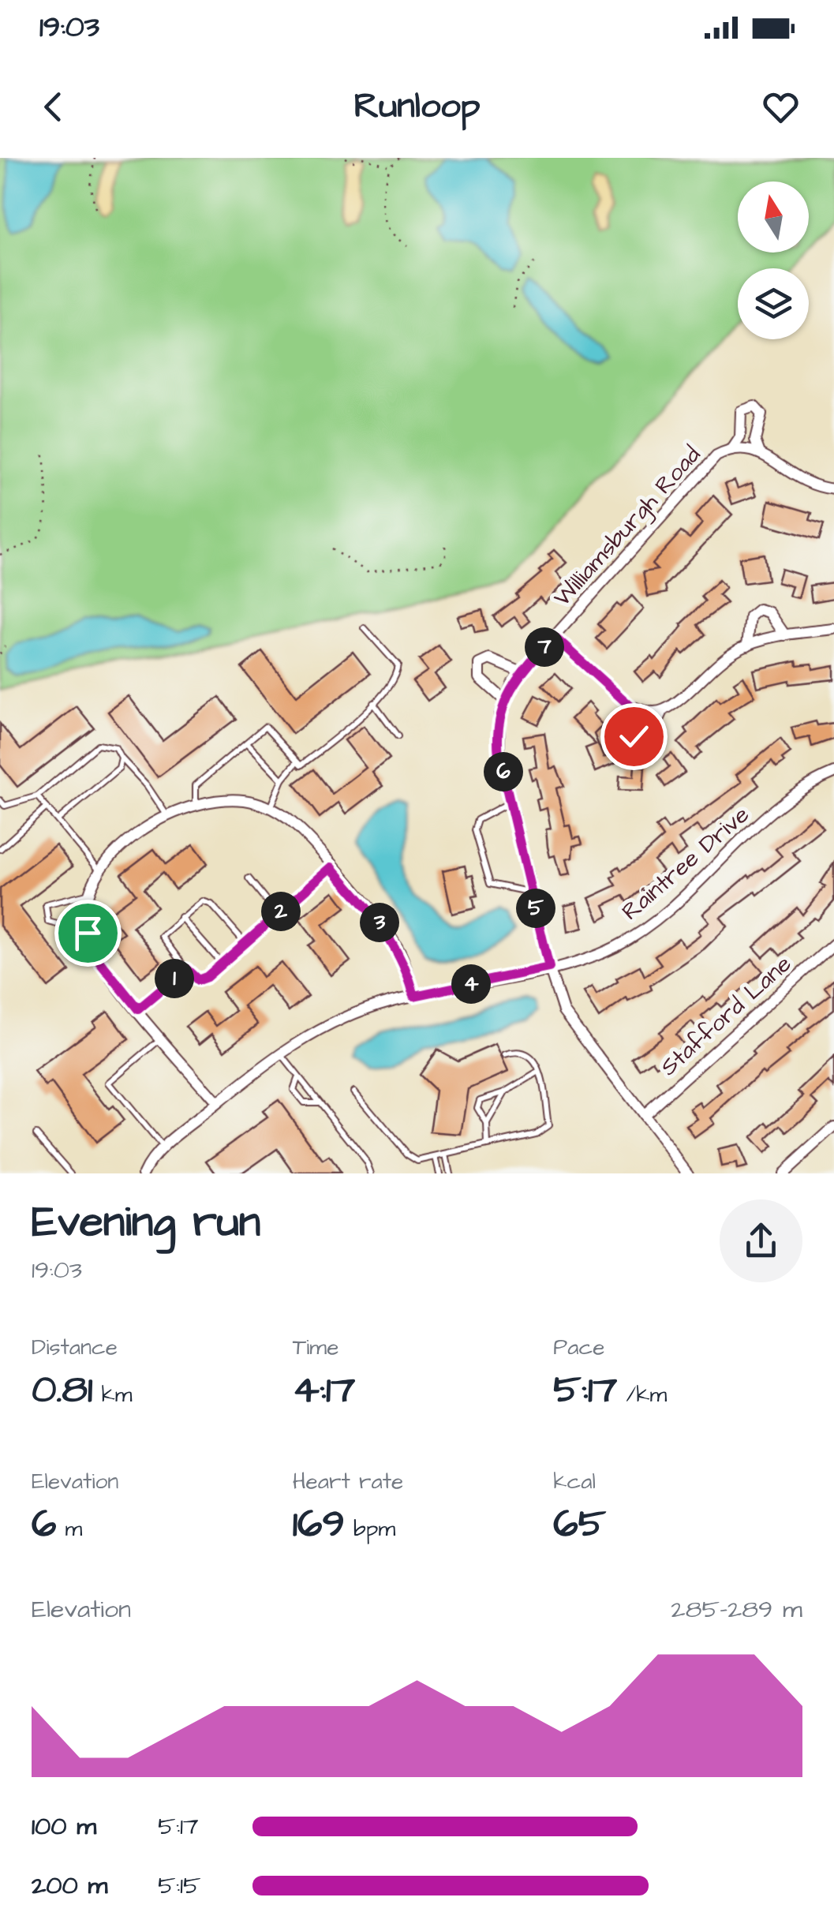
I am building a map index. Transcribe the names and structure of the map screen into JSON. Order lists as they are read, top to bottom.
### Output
{
  "streets": {
    "street": ["Williamsburgh Road", "Raintree Drive", "Stafford Lane"]
  },
  "north": "top",
  "page": {
    "status": "19:03",
    "header": "Runloop",
    "pins": [
      "7",
      "6",
      "5",
      "2",
      "3",
      "1",
      "4"
    ],
    "heading": ["Evening run", "19:03"],
    "stats": [
      ["Distance", "0.81 km"],
      ["Time", "4:17"],
      ["Pace", "5:17 /km"],
      ["Elevation", "6 m"],
      ["Heart rate", "169 bpm"],
      ["kcal", "65"]
    ],
    "chart": ["Elevation", "285–289 m"],
    "list": [
      {
        "name": "100 m",
        "note": "5:17"
      },
      {
        "name": "200 m",
        "note": "5:15"
      }
    ]
  }
}
